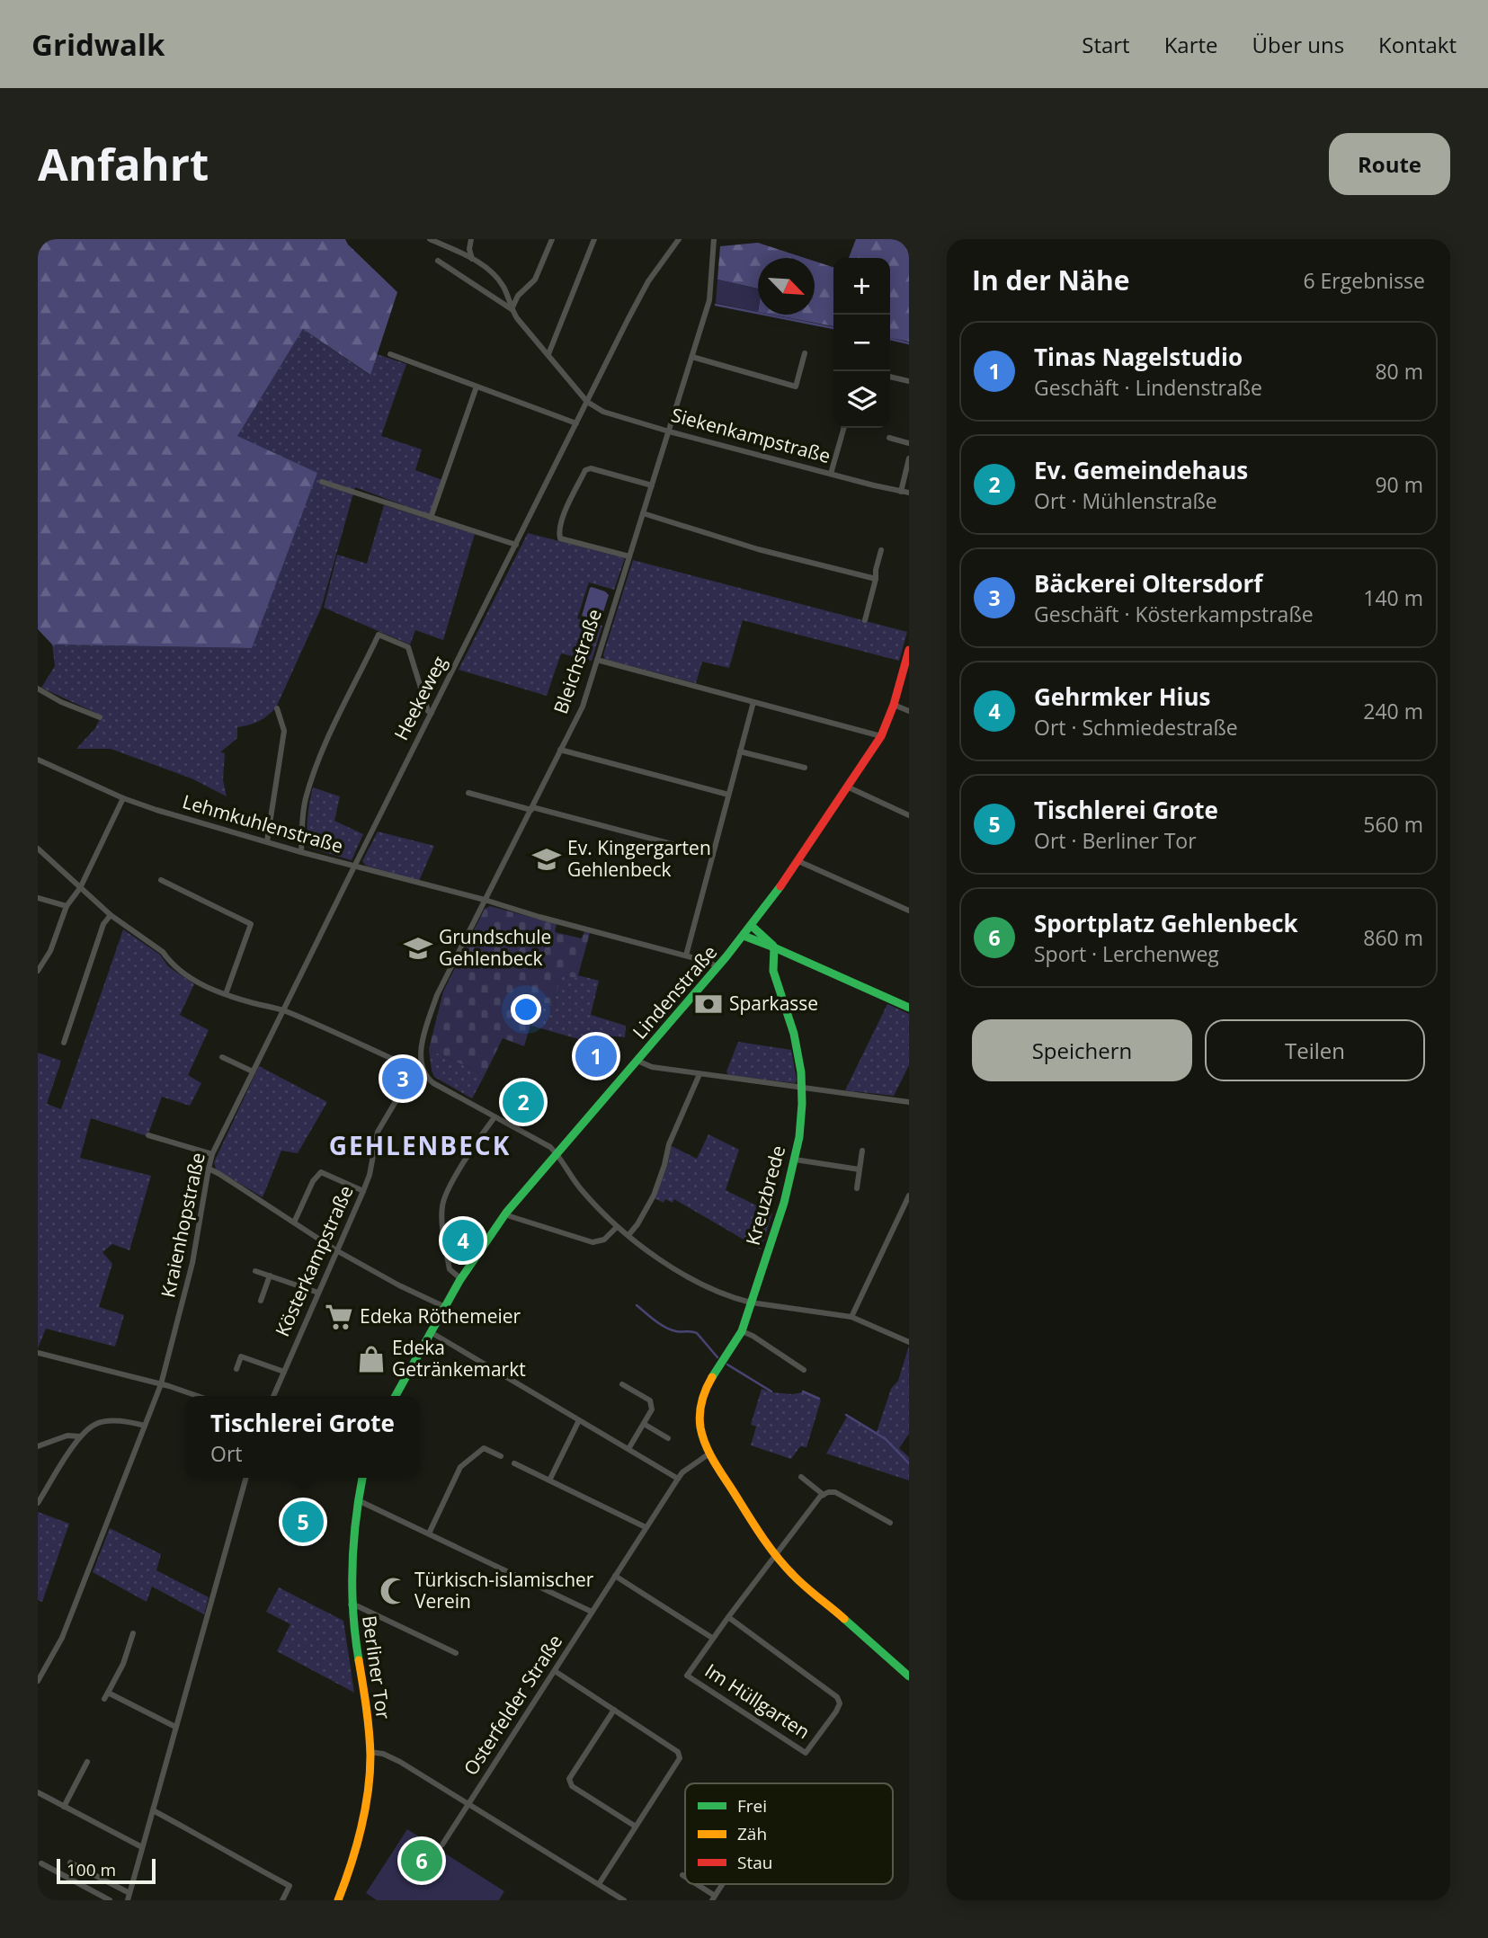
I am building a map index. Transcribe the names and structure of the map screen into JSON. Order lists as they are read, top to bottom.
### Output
{
  "streets": {
    "main road": ["Lindenstraße", "Kreuzbrede", "Berliner Tor"],
    "street": [
      "Siekenkampstraße",
      "Bleichstraße",
      "Heekeweg",
      "Lehmkuhlenstraße",
      "Kraienhopstraße",
      "Kösterkampstraße",
      "Im Hüllgarten",
      "Osterfelder Straße"
    ]
  },
  "crossings": [
    ["Siekenkampstraße", "Bleichstraße"],
    ["Siekenkampstraße", "Heekeweg"],
    ["Bleichstraße", "Lehmkuhlenstraße"],
    ["Bleichstraße", "Kösterkampstraße"],
    ["Heekeweg", "Lehmkuhlenstraße"],
    ["Heekeweg", "Kraienhopstraße"],
    ["Lehmkuhlenstraße", "Lindenstraße"],
    ["Kreuzbrede", "Im Hüllgarten"],
    ["Kreuzbrede", "Osterfelder Straße"],
    ["Im Hüllgarten", "Osterfelder Straße"]
  ],
  "districts": ["GEHLENBECK"],
  "places": {
    "school or university": ["Ev. Kingergarten Gehlenbeck", "Grundschule Gehlenbeck"],
    "bank": ["Sparkasse"],
    "supermarket": ["Edeka Röthemeier"],
    "shop": ["Edeka Getränkemarkt"],
    "mosque": ["Türkisch-islamischer Verein"]
  },
  "legend": ["Frei", "Zäh", "Stau"],
  "scale_bar": "100 m",
  "north": "bottom right",
  "page": {
    "header": "Gridwalk",
    "nav": [
      "Start",
      "Karte",
      "Über uns",
      "Kontakt"
    ],
    "buttons": [
      "Route",
      ["Speichern", "Teilen"]
    ],
    "title": "Anfahrt",
    "heading": ["In der Nähe", "6 Ergebnisse"],
    "map_buttons": ["+", "−"],
    "list": [
      {
        "mark": "1",
        "name": "Tinas Nagelstudio",
        "note": "Geschäft · Lindenstraße",
        "value": "80 m"
      },
      {
        "mark": "2",
        "name": "Ev. Gemeindehaus",
        "note": "Ort · Mühlenstraße",
        "value": "90 m"
      },
      {
        "mark": "3",
        "name": "Bäckerei Oltersdorf",
        "note": "Geschäft · Kösterkampstraße",
        "value": "140 m"
      },
      {
        "mark": "4",
        "name": "Gehrmker Hius",
        "note": "Ort · Schmiedestraße",
        "value": "240 m"
      },
      {
        "mark": "5",
        "name": "Tischlerei Grote",
        "note": "Ort · Berliner Tor",
        "value": "560 m"
      },
      {
        "mark": "6",
        "name": "Sportplatz Gehlenbeck",
        "note": "Sport · Lerchenweg",
        "value": "860 m"
      }
    ],
    "pins": [
      "1",
      "3",
      "2",
      "4",
      "5",
      "6"
    ],
    "popup": ["Tischlerei Grote", "Ort"],
    "scale": "100 m"
  }
}
